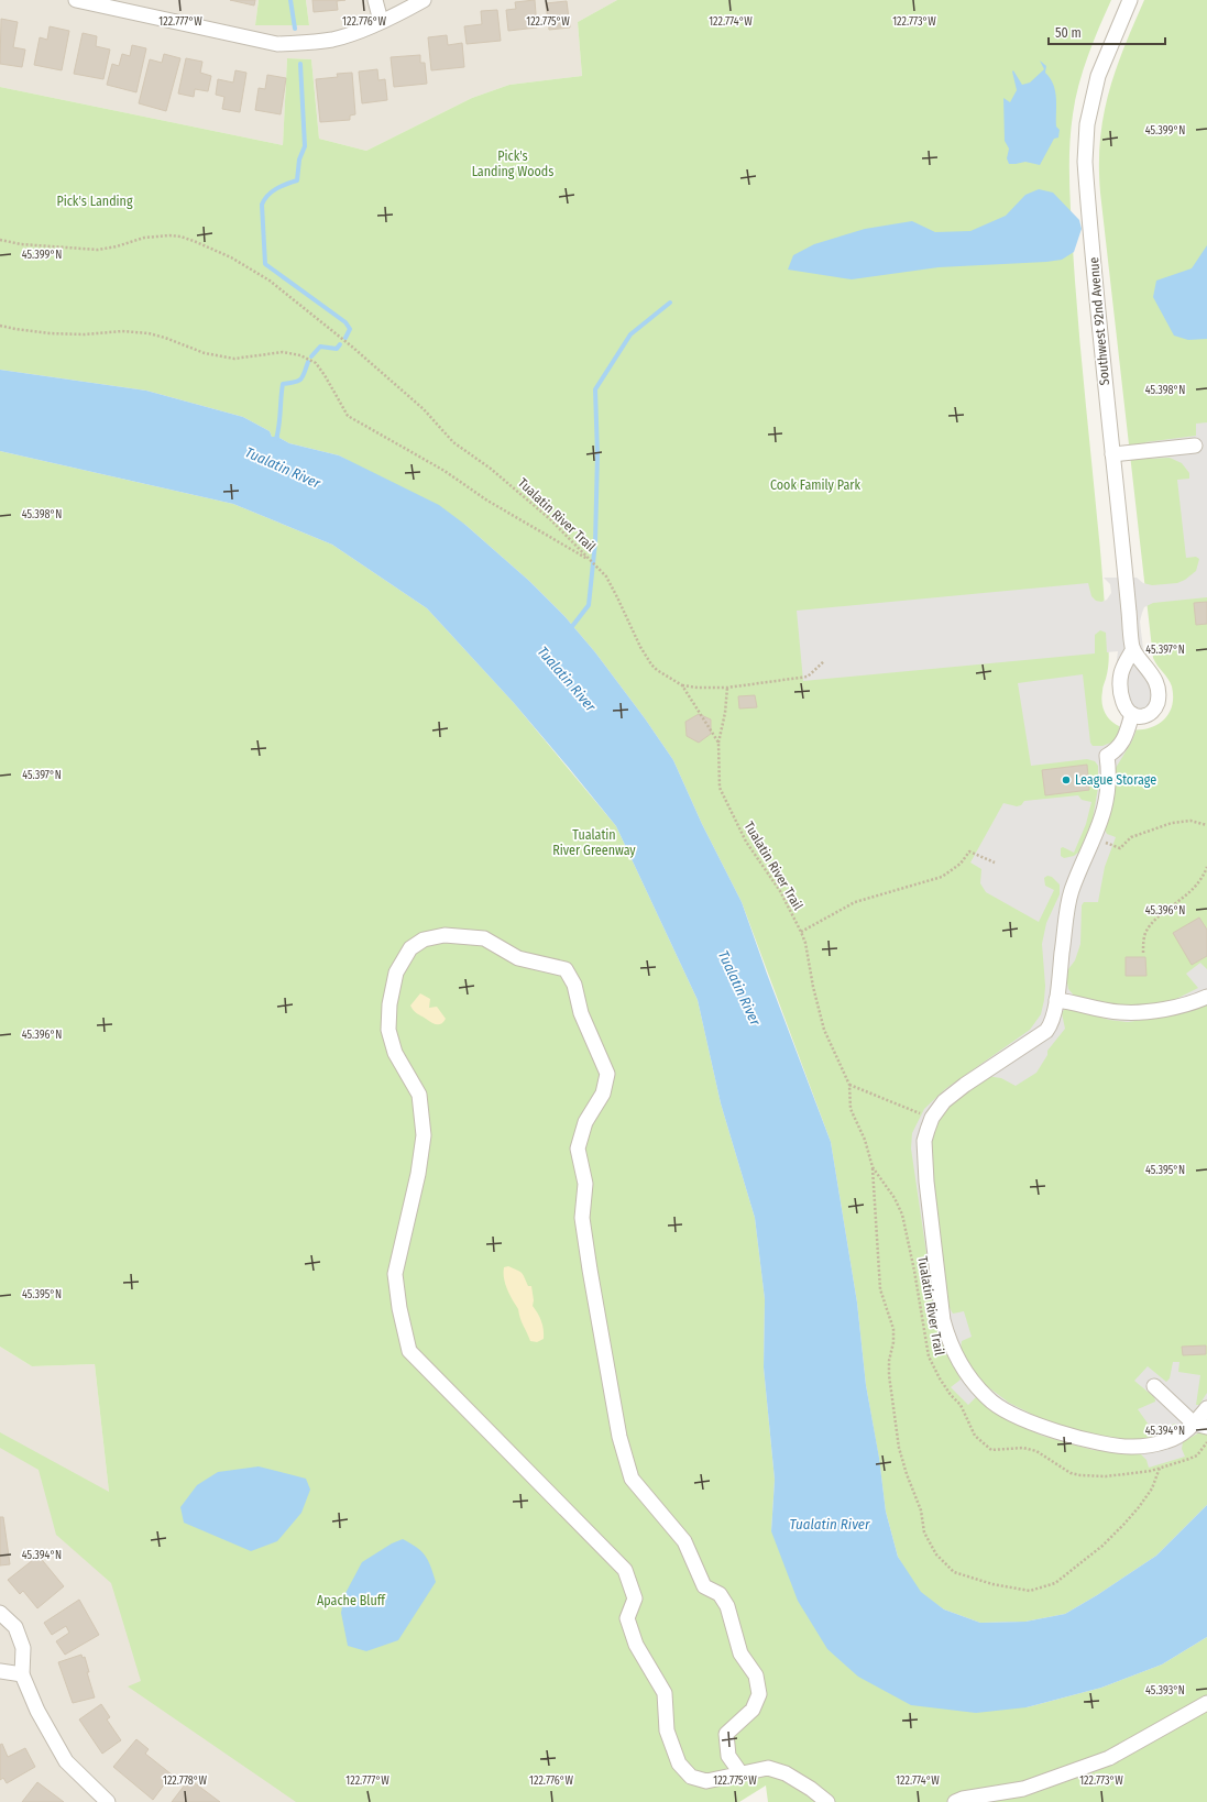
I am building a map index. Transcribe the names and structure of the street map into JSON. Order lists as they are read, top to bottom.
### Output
{
  "streets": {
    "street": ["Southwest 92nd Avenue"],
    "path": ["Tualatin River Trail"]
  },
  "water": ["Tualatin River"],
  "parks": [
    "Pick's Landing Woods",
    "Pick's Landing",
    "Cook Family Park",
    "Tualatin River Greenway",
    "Apache Bluff"
  ],
  "places": ["League Storage"],
  "scale_bar": "50 m",
  "coordinates": [
    "122.777°W",
    "122.776°W",
    "122.775°W",
    "122.774°W",
    "122.773°W",
    "45.399°N",
    "45.398°N",
    "45.397°N",
    "45.396°N",
    "45.395°N",
    "45.394°N",
    "45.393°N",
    "122.778°W"
  ]
}
